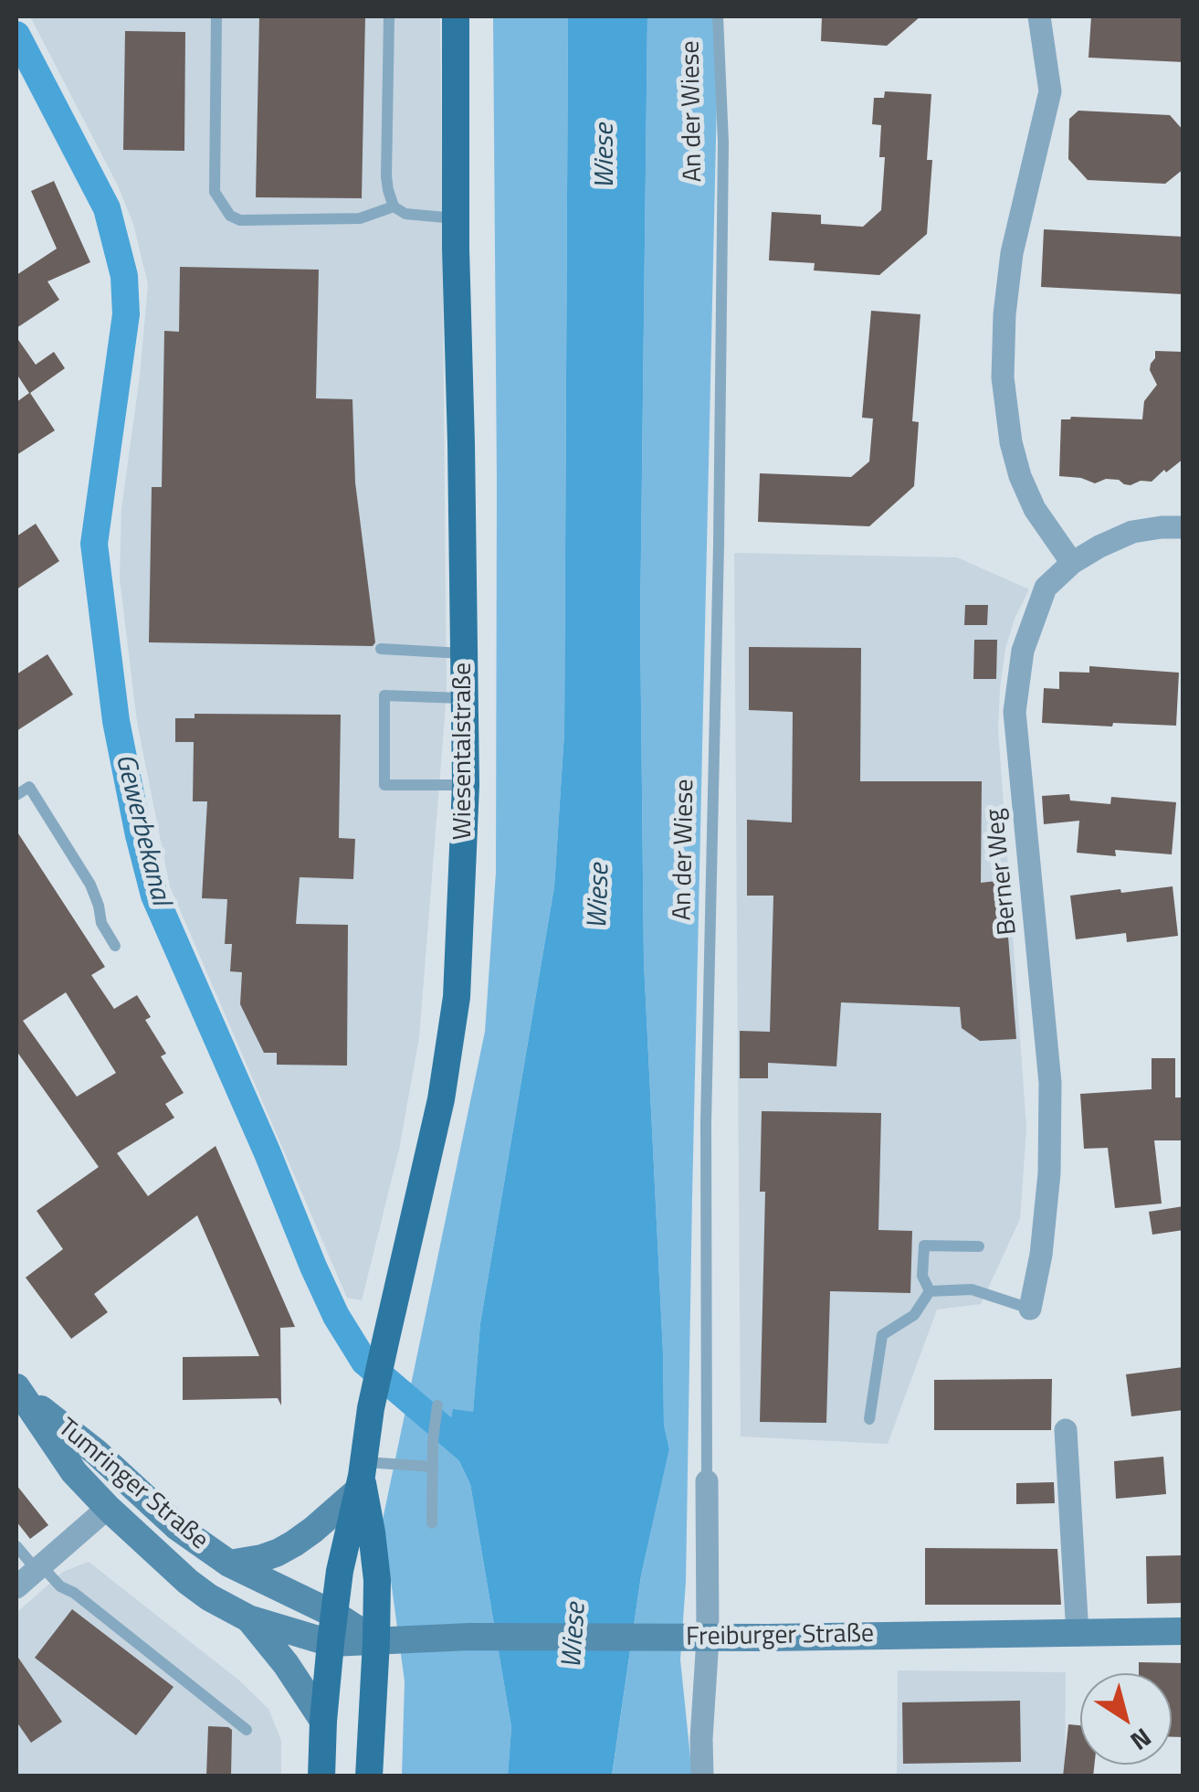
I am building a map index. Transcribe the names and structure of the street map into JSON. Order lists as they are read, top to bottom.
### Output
{
  "streets": {
    "main road": ["Wiesentalstraße", "Tumringer Straße", "Freiburger Straße"],
    "street": ["An der Wiese", "Berner Weg"]
  },
  "crossings": [
    ["An der Wiese", "Freiburger Straße"],
    ["Tumringer Straße", "Freiburger Straße"]
  ],
  "water": ["Wiese", "Gewerbekanal"],
  "north": "bottom right"
}
